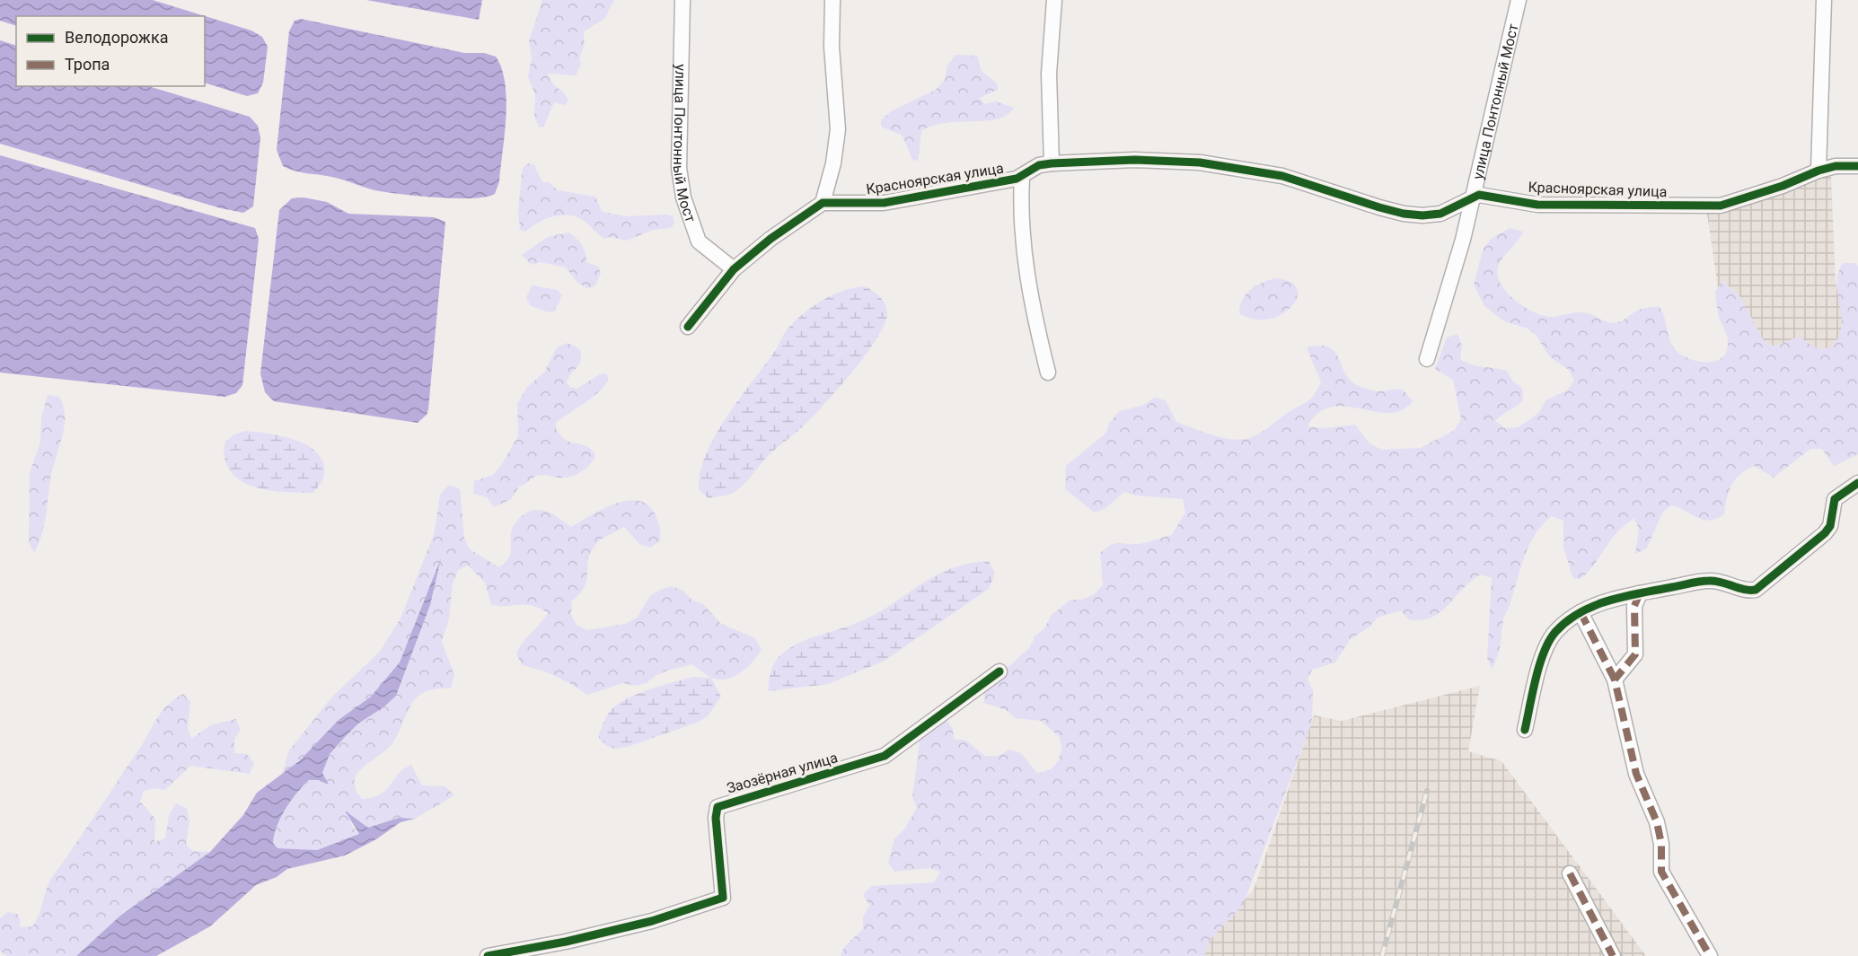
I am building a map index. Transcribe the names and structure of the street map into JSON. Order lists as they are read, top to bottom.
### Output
{
  "streets": {
    "street": ["улица Понтонный Мост", "Красноярская улица", "Заозёрная улица"]
  },
  "crossings": [
    ["улица Понтонный Мост", "Красноярская улица"]
  ],
  "legend": ["Велодорожка", "Тропа"]
}
